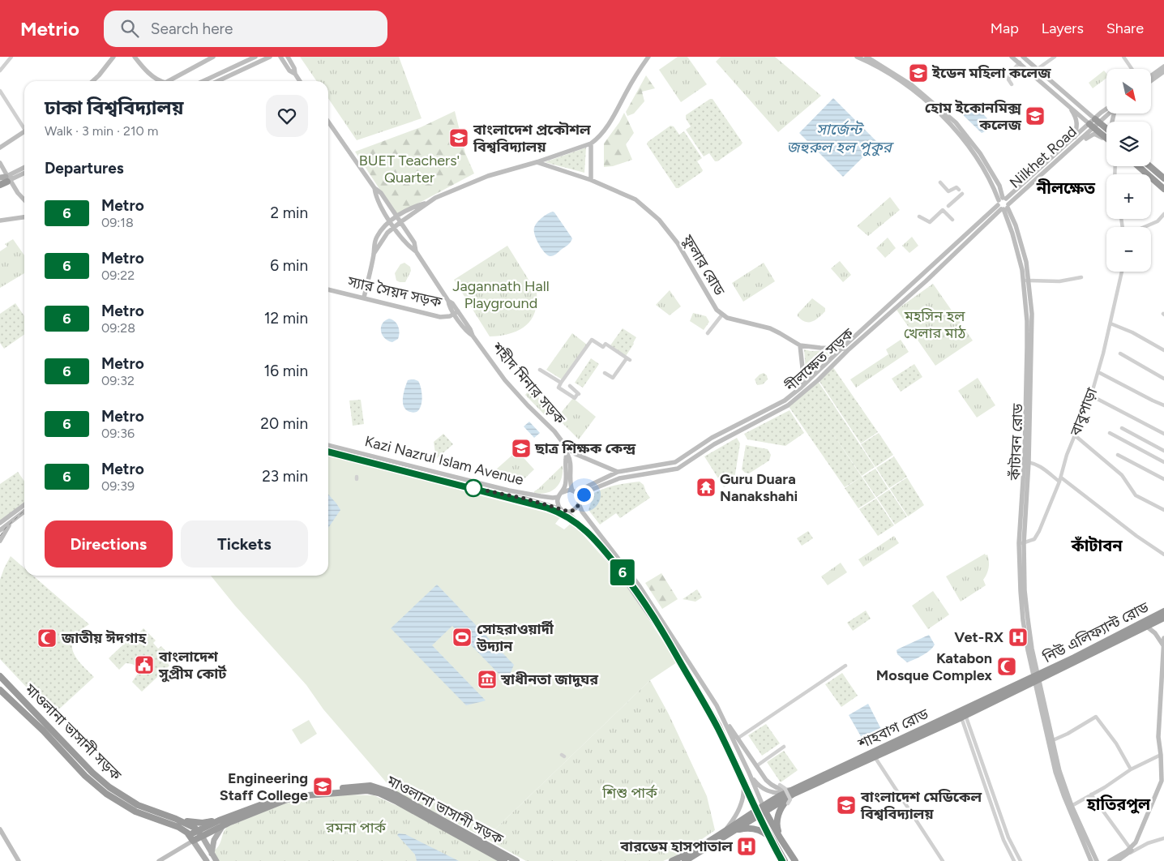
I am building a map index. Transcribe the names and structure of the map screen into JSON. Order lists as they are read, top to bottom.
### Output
{
  "streets": {
    "highway": ["নিউ এলিফ্যান্ট রোড", "শাহবাগ রোড", "মাওলানা ভাসানী সড়ক"],
    "main road": [
      "Nilkhet Road",
      "ফুলার রোড",
      "স্যার সৈয়দ সড়ক",
      "নীলক্ষেত সড়ক",
      "শহীদ মিনার সড়ক",
      "কাঁটাবন রোড",
      "Kazi Nazrul Islam Avenue"
    ],
    "street": ["বাবুপাড়া"]
  },
  "crossings": [
    ["Nilkhet Road", "নীলক্ষেত সড়ক"],
    ["Nilkhet Road", "কাঁটাবন রোড"],
    ["ফুলার রোড", "নীলক্ষেত সড়ক"],
    ["স্যার সৈয়দ সড়ক", "শহীদ মিনার সড়ক"],
    ["নীলক্ষেত সড়ক", "শহীদ মিনার সড়ক"],
    ["নীলক্ষেত সড়ক", "কাঁটাবন রোড"],
    ["নীলক্ষেত সড়ক", "Kazi Nazrul Islam Avenue"],
    ["শহীদ মিনার সড়ক", "Kazi Nazrul Islam Avenue"],
    ["বাবুপাড়া", "কাঁটাবন রোড"],
    ["কাঁটাবন রোড", "নিউ এলিফ্যান্ট রোড"],
    ["কাঁটাবন রোড", "শাহবাগ রোড"],
    ["নিউ এলিফ্যান্ট রোড", "শাহবাগ রোড"]
  ],
  "districts": ["নীলক্ষেত", "কাঁটাবন", "হাতিরপুল"],
  "water": ["সার্জেন্ট জহুরুল হল পুকুর"],
  "parks": [
    "BUET Teachers' Quarter",
    "Jagannath Hall Playground",
    "মহসিন হল খেলার মাঠ",
    "শিশু পার্ক",
    "রমনা পার্ক"
  ],
  "places": {
    "school or university": [
      "ইডেন মহিলা কলেজ",
      "হোম ইকোনমিক্স কলেজ",
      "বাংলাদেশ প্রকৌশল বিশ্ববিদ্যালয়",
      "ছাত্র শিক্ষক কেন্দ্র",
      "Engineering Staff College",
      "বাংলাদেশ মেডিকেল বিশ্ববিদ্যালয়"
    ],
    "temple": ["Guru Duara Nanakshahi"],
    "sports": ["সোহরাওয়ার্দী উদ্যান"],
    "hospital": ["Vet-RX", "বারডেম হাসপাতাল"],
    "mosque": ["জাতীয় ঈদগাহ", "Katabon Mosque Complex"],
    "public building": ["বাংলাদেশ সুপ্রীম কোর্ট"],
    "museum": ["স্বাধীনতা জাদুঘর"]
  },
  "lines": ["metro line 6"],
  "north": "bottom right",
  "page": {
    "header": "Metrio",
    "search": "Search here",
    "nav": ["Map", "Layers", "Share"],
    "on_map": "6",
    "map_buttons": ["+", "−"],
    "heading": [
      ["ঢাকা বিশ্ববিদ্যালয়", "Walk · 3 min · 210 m"],
      "Departures"
    ],
    "list": [
      {
        "mark": "6",
        "name": "Metro",
        "note": "09:18",
        "value": "2 min"
      },
      {
        "mark": "6",
        "name": "Metro",
        "note": "09:22",
        "value": "6 min"
      },
      {
        "mark": "6",
        "name": "Metro",
        "note": "09:28",
        "value": "12 min"
      },
      {
        "mark": "6",
        "name": "Metro",
        "note": "09:32",
        "value": "16 min"
      },
      {
        "mark": "6",
        "name": "Metro",
        "note": "09:36",
        "value": "20 min"
      },
      {
        "mark": "6",
        "name": "Metro",
        "note": "09:39",
        "value": "23 min"
      }
    ],
    "buttons": ["Directions", "Tickets"]
  }
}
